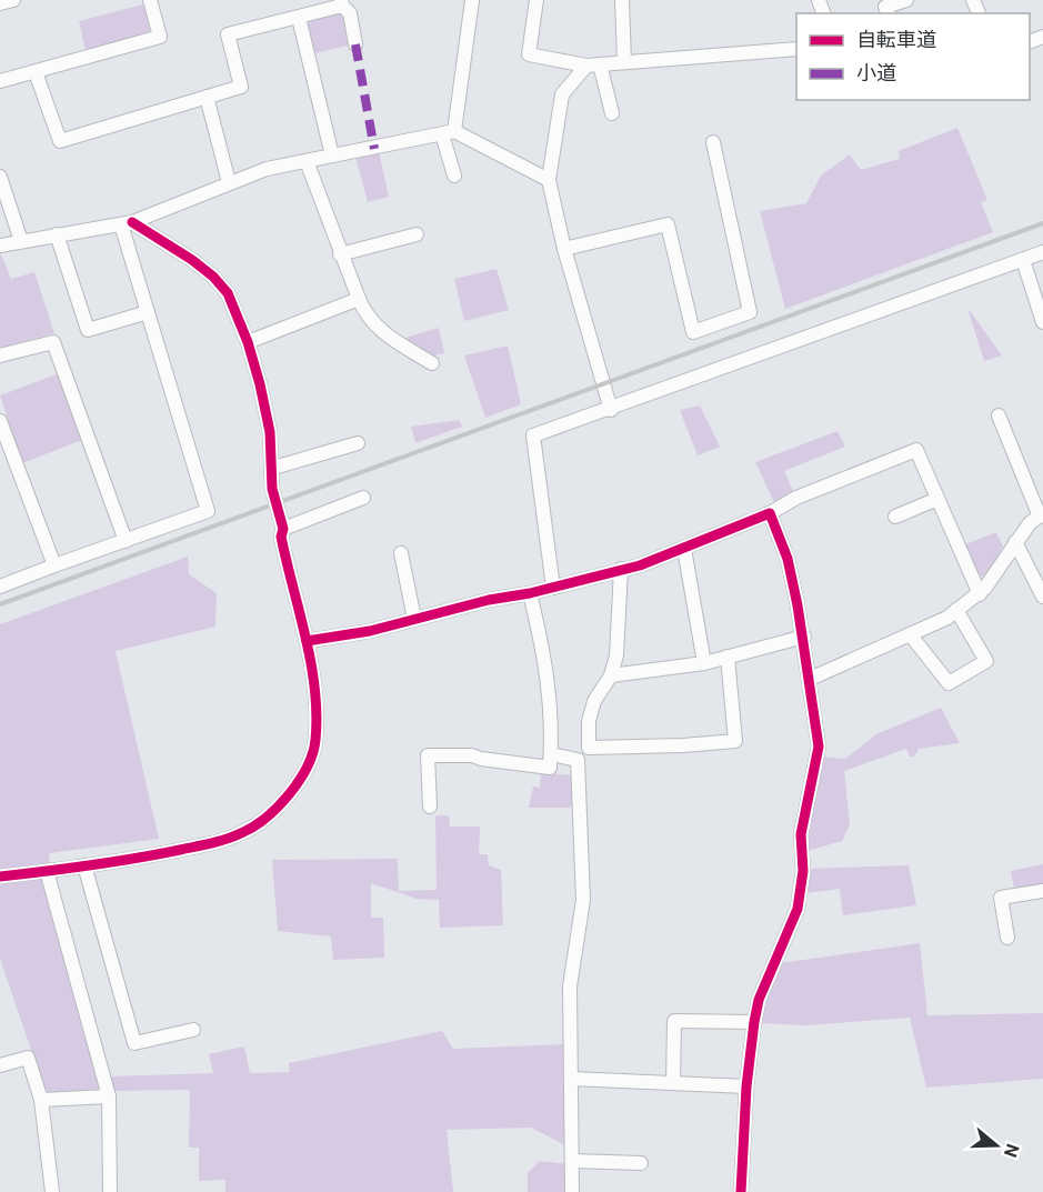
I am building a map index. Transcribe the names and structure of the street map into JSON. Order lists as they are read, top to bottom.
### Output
{
  "legend": ["自転車道", "小道"],
  "north": "right"
}
